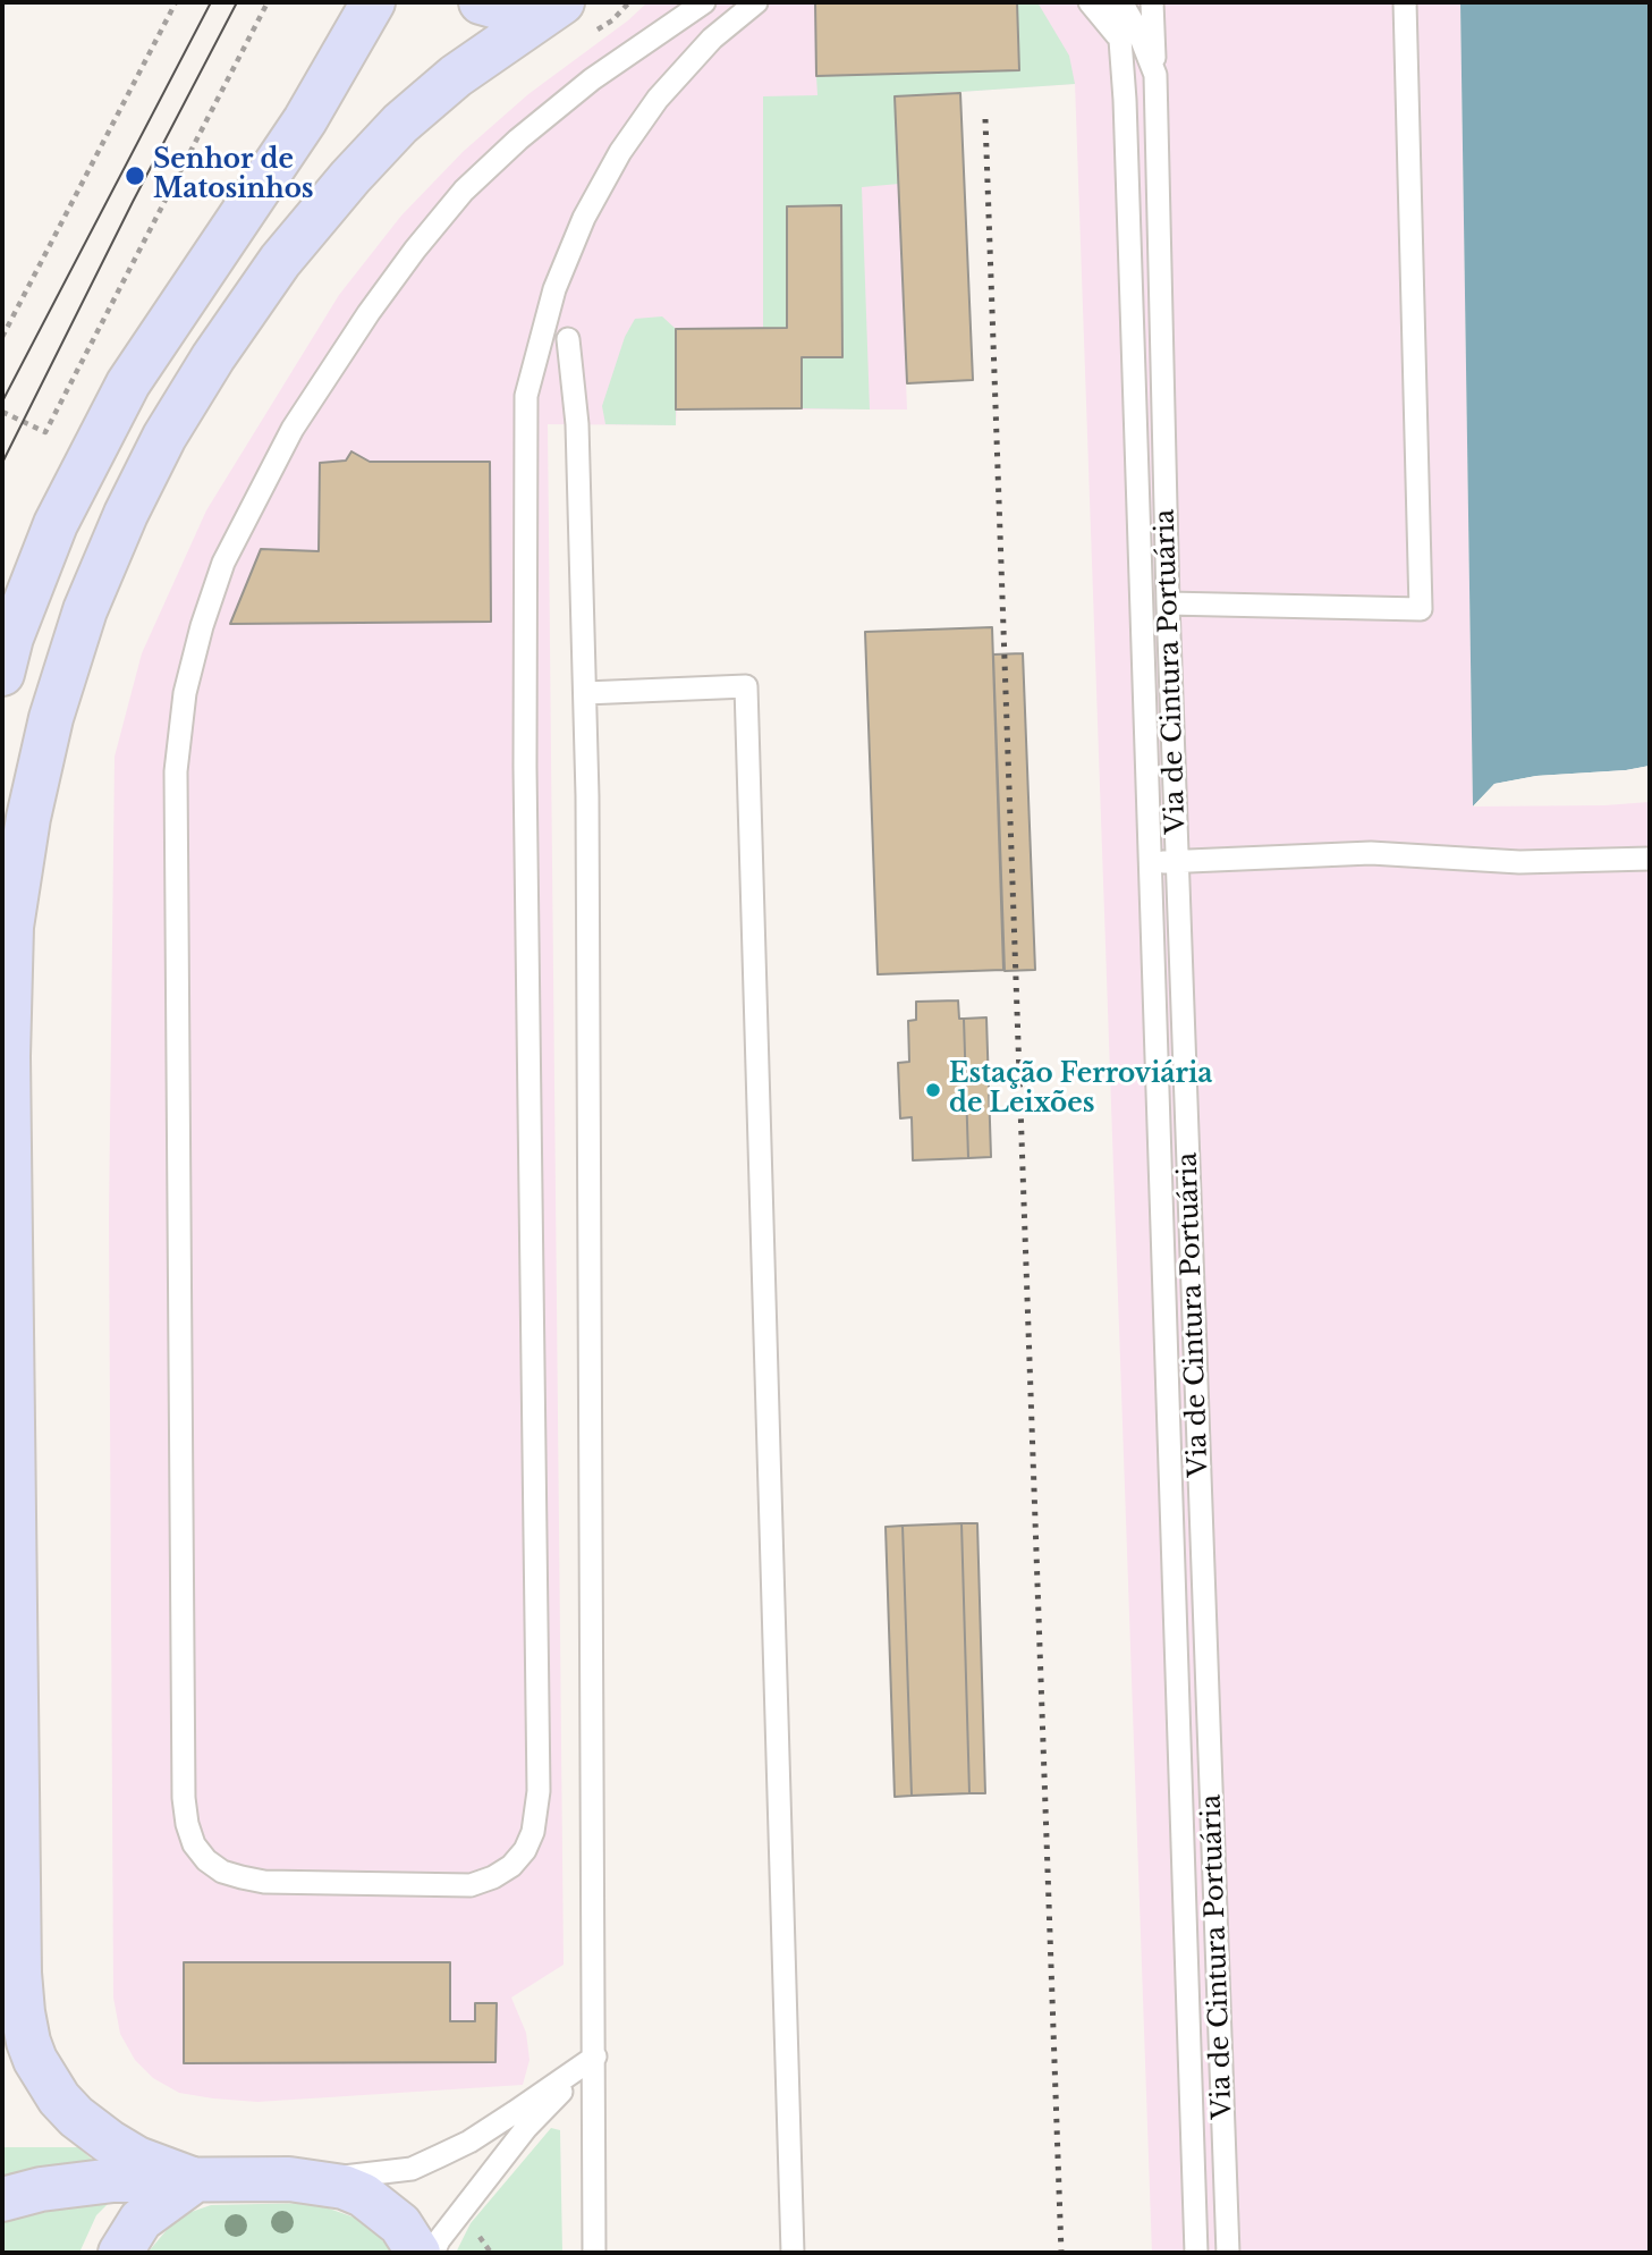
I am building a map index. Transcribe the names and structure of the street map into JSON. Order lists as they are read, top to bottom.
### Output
{
  "streets": {
    "lane": ["Via de Cintura Portuária"]
  },
  "places": ["Senhor de Matosinhos", "Estação Ferroviária de Leixões"]
}
